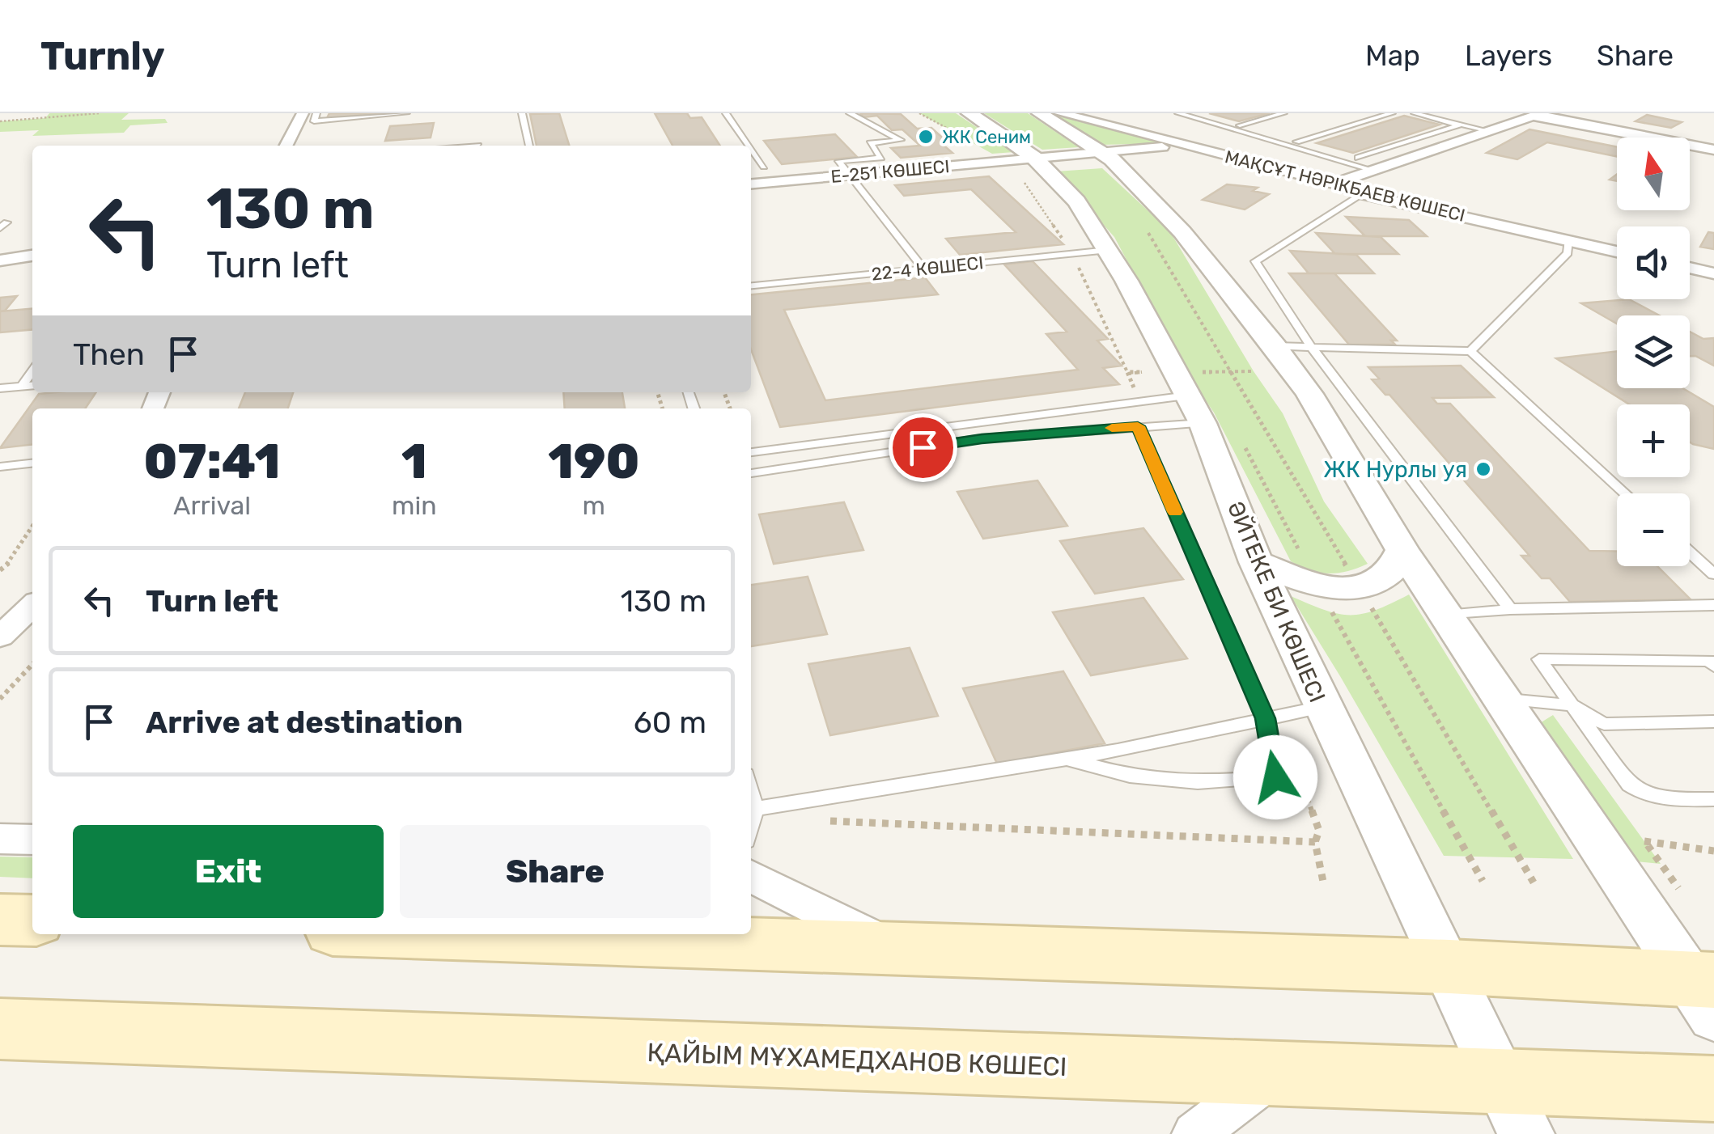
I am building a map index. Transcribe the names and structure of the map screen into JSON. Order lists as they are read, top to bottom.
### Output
{
  "streets": {
    "main road": ["ҚАЙЫМ МҰХАМЕДХАНОВ КӨШЕСІ"],
    "street": ["Е-251 КӨШЕСІ", "МАҚСҰТ НӘРІКБАЕВ КӨШЕСІ", "ӘЙТЕКЕ БИ КӨШЕСІ"],
    "lane": ["22-4 КӨШЕСІ"]
  },
  "crossings": [
    ["Е-251 КӨШЕСІ", "МАҚСҰТ НӘРІКБАЕВ КӨШЕСІ"],
    ["Е-251 КӨШЕСІ", "ӘЙТЕКЕ БИ КӨШЕСІ"],
    ["22-4 КӨШЕСІ", "ӘЙТЕКЕ БИ КӨШЕСІ"],
    ["ӘЙТЕКЕ БИ КӨШЕСІ", "ҚАЙЫМ МҰХАМЕДХАНОВ КӨШЕСІ"]
  ],
  "places": ["ЖК Сеним", "ЖК Нурлы уя"],
  "north": "top",
  "page": {
    "header": "Turnly",
    "nav": ["Map", "Layers", "Share"],
    "map_buttons": ["+", "−"],
    "turn": ["130 m", "Turn left"],
    "then": "Then",
    "eta": [
      "07:41",
      "Arrival",
      "1",
      "min",
      "190",
      "m"
    ],
    "list": [
      {
        "name": "Turn left",
        "value": "130 m"
      },
      {
        "name": "Arrive at destination",
        "value": "60 m"
      }
    ],
    "buttons": ["Exit", "Share"]
  }
}
